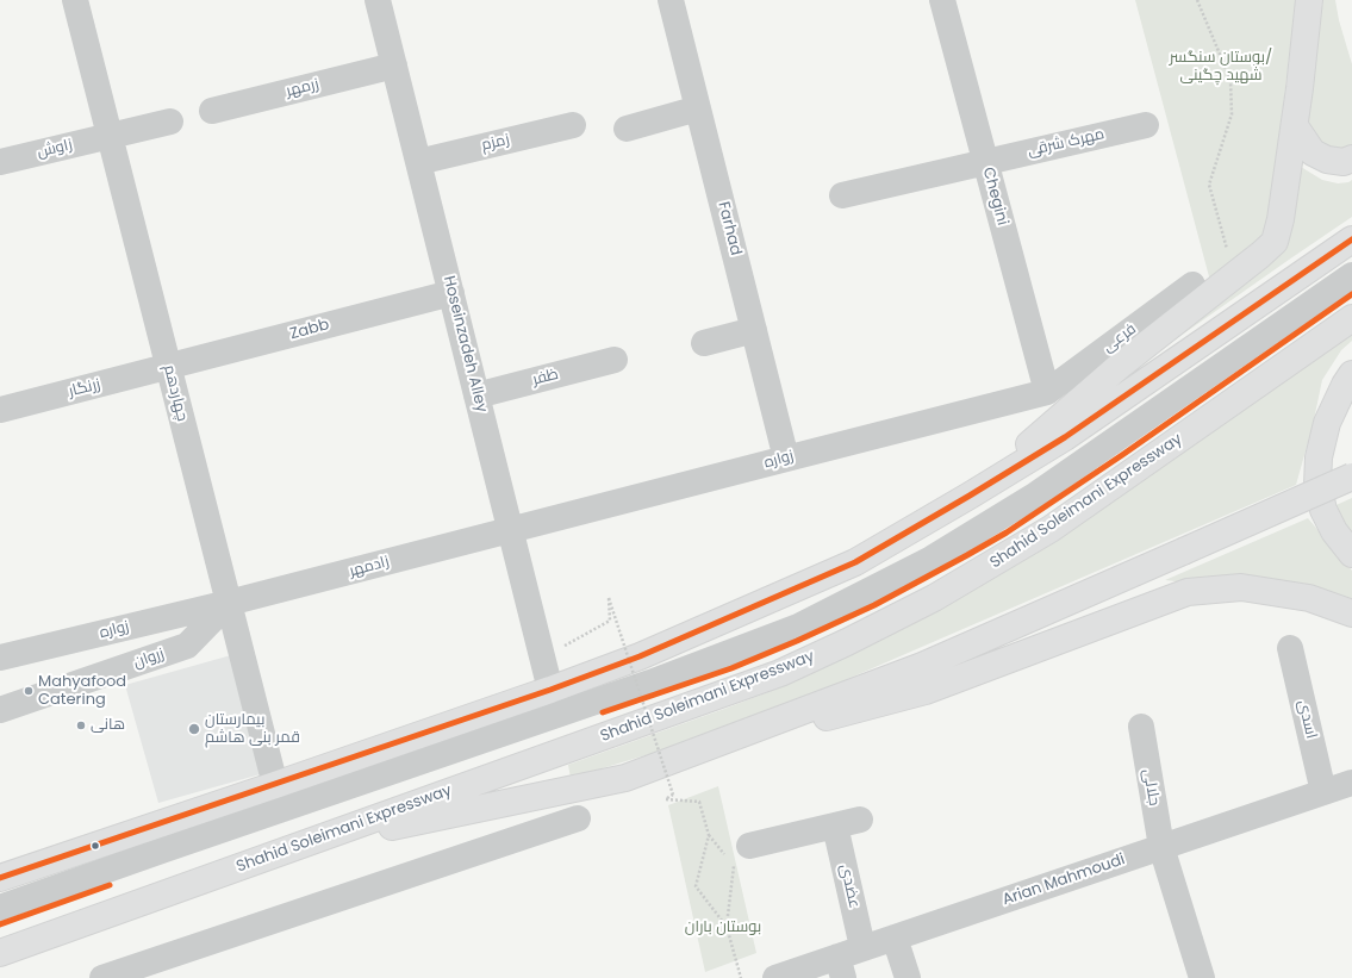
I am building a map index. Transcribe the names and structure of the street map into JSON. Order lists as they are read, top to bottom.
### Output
{
  "streets": {
    "highway": ["Shahid Soleimani Expressway"],
    "street": [
      "زرمهر",
      "زمزم",
      "مهرک شرقی",
      "زاوش",
      "Chegini",
      "Farhad",
      "Zabb",
      "فرعی",
      "Hoseinzadeh Alley",
      "ظفر",
      "زرنگار",
      "چهاردهم",
      "زواره",
      "زادمهر",
      "زروان",
      "اسدی",
      "جلالی",
      "Arian Mahmoudi",
      "عضدی"
    ]
  },
  "crossings": [
    ["زرمهر", "Hoseinzadeh Alley"],
    ["زمزم", "Hoseinzadeh Alley"],
    ["مهرک شرقی", "Chegini"],
    ["زاوش", "چهاردهم"],
    ["Chegini", "فرعی"],
    ["Chegini", "زواره"],
    ["Farhad", "زواره"],
    ["Zabb", "Hoseinzadeh Alley"],
    ["Zabb", "زرنگار"],
    ["Zabb", "چهاردهم"],
    ["فرعی", "زواره"],
    ["Hoseinzadeh Alley", "ظفر"],
    ["Hoseinzadeh Alley", "زواره"],
    ["Hoseinzadeh Alley", "زادمهر"],
    ["زرنگار", "چهاردهم"],
    ["چهاردهم", "زواره"],
    ["چهاردهم", "زادمهر"],
    ["چهاردهم", "زروان"],
    ["زواره", "زادمهر"],
    ["زواره", "زروان"],
    ["زادمهر", "زروان"],
    ["اسدی", "Arian Mahmoudi"],
    ["جلالی", "Arian Mahmoudi"],
    ["Arian Mahmoudi", "عضدی"]
  ],
  "parks": ["بوستان سنگسر/ شهید چگینی", "بوستان باران"],
  "places": ["Mahyafood Catering", "هانی", "بیمارستان قمر بنی هاشم"]
}
